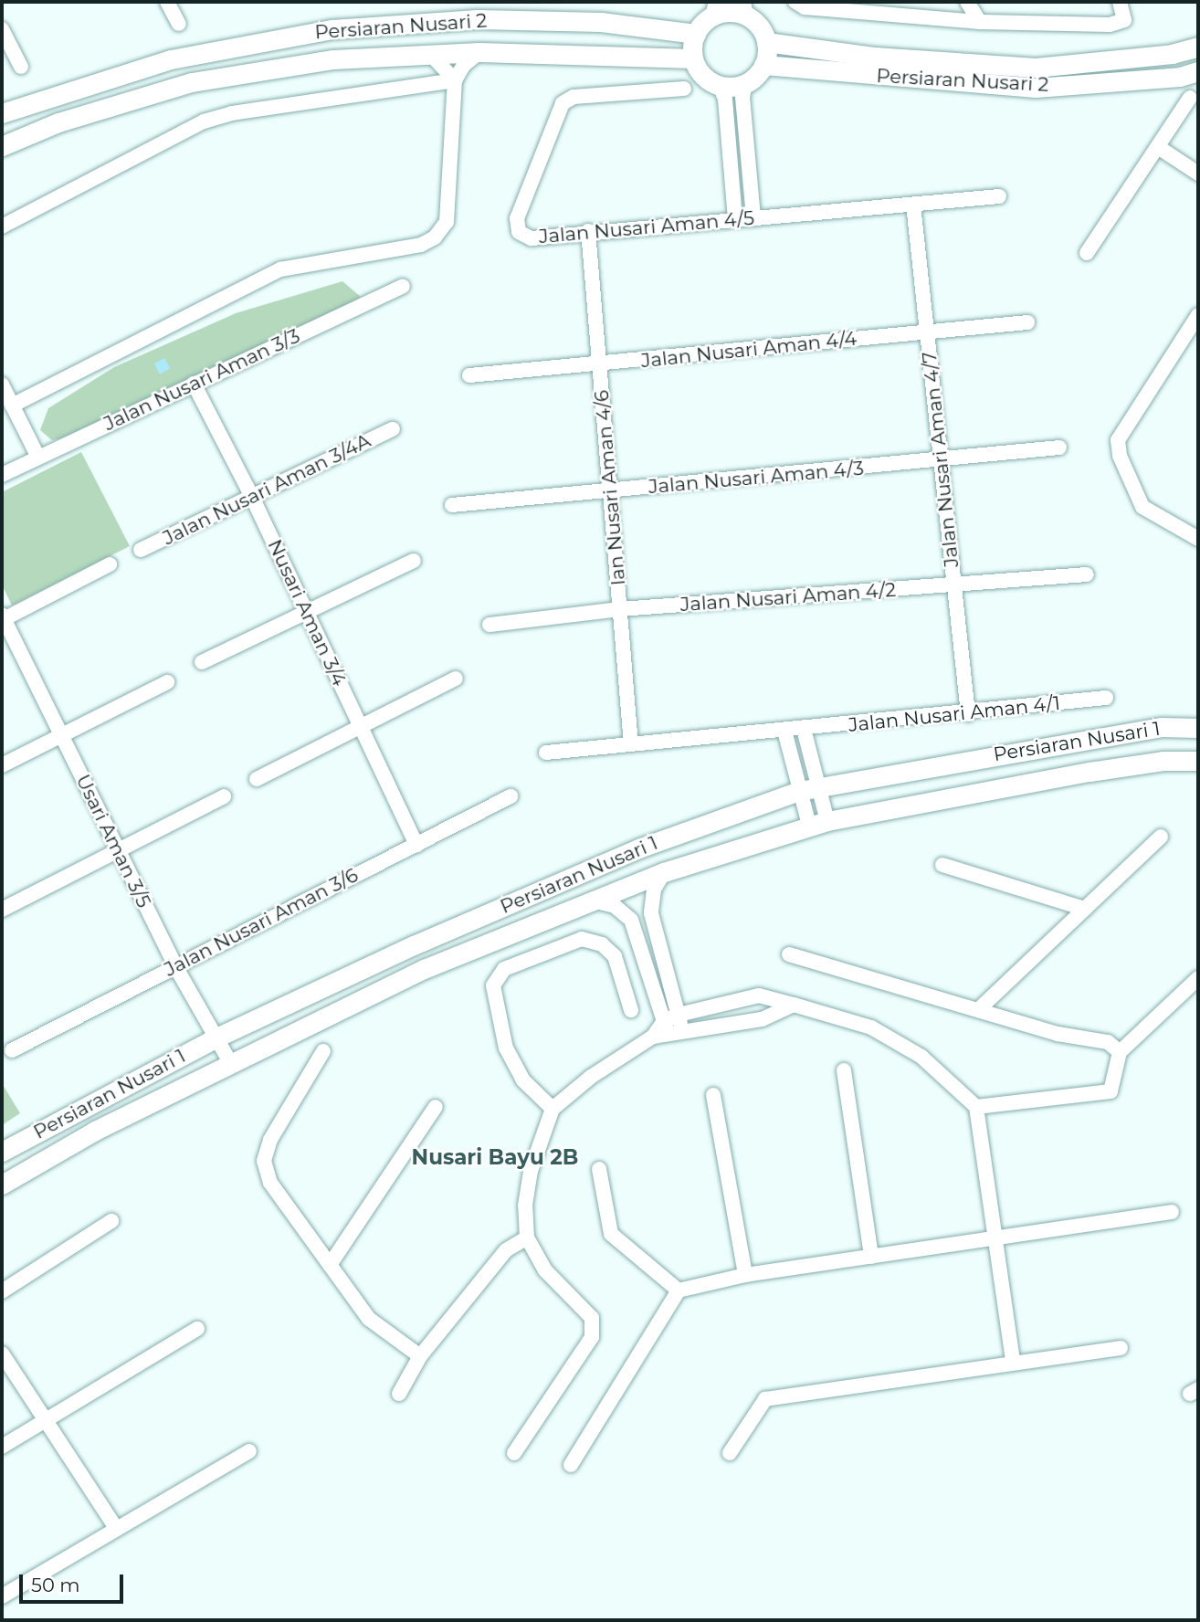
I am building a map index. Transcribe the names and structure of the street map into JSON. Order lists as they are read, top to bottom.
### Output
{
  "streets": {
    "street": [
      "Persiaran Nusari 2",
      "Jalan Nusari Aman 4/5",
      "Jalan Nusari Aman 4/4",
      "Jalan Nusari Aman 3/3",
      "Jalan Nusari Aman 4/7",
      "Jalan Nusari Aman 4/3",
      "lan Nusari Aman 4/6",
      "Jalan Nusari Aman 3/4A",
      "Jalan Nusari Aman 4/2",
      "Nusari Aman 3/4",
      "Jalan Nusari Aman 4/1",
      "Persiaran Nusari 1",
      "Usari Aman 3/5",
      "Jalan Nusari Aman 3/6"
    ]
  },
  "crossings": [
    ["Jalan Nusari Aman 4/5", "Jalan Nusari Aman 4/7"],
    ["Jalan Nusari Aman 4/5", "lan Nusari Aman 4/6"],
    ["Jalan Nusari Aman 4/4", "Jalan Nusari Aman 4/7"],
    ["Jalan Nusari Aman 4/4", "lan Nusari Aman 4/6"],
    ["Jalan Nusari Aman 3/3", "Nusari Aman 3/4"],
    ["Jalan Nusari Aman 4/7", "Jalan Nusari Aman 4/3"],
    ["Jalan Nusari Aman 4/7", "Jalan Nusari Aman 4/2"],
    ["Jalan Nusari Aman 4/7", "Jalan Nusari Aman 4/1"],
    ["Jalan Nusari Aman 4/3", "lan Nusari Aman 4/6"],
    ["lan Nusari Aman 4/6", "Jalan Nusari Aman 4/2"],
    ["Jalan Nusari Aman 3/4A", "Nusari Aman 3/4"],
    ["Nusari Aman 3/4", "Jalan Nusari Aman 3/6"],
    ["Persiaran Nusari 1", "Usari Aman 3/5"],
    ["Usari Aman 3/5", "Jalan Nusari Aman 3/6"]
  ],
  "districts": ["Nusari Bayu 2B"],
  "scale_bar": "50 m"
}
